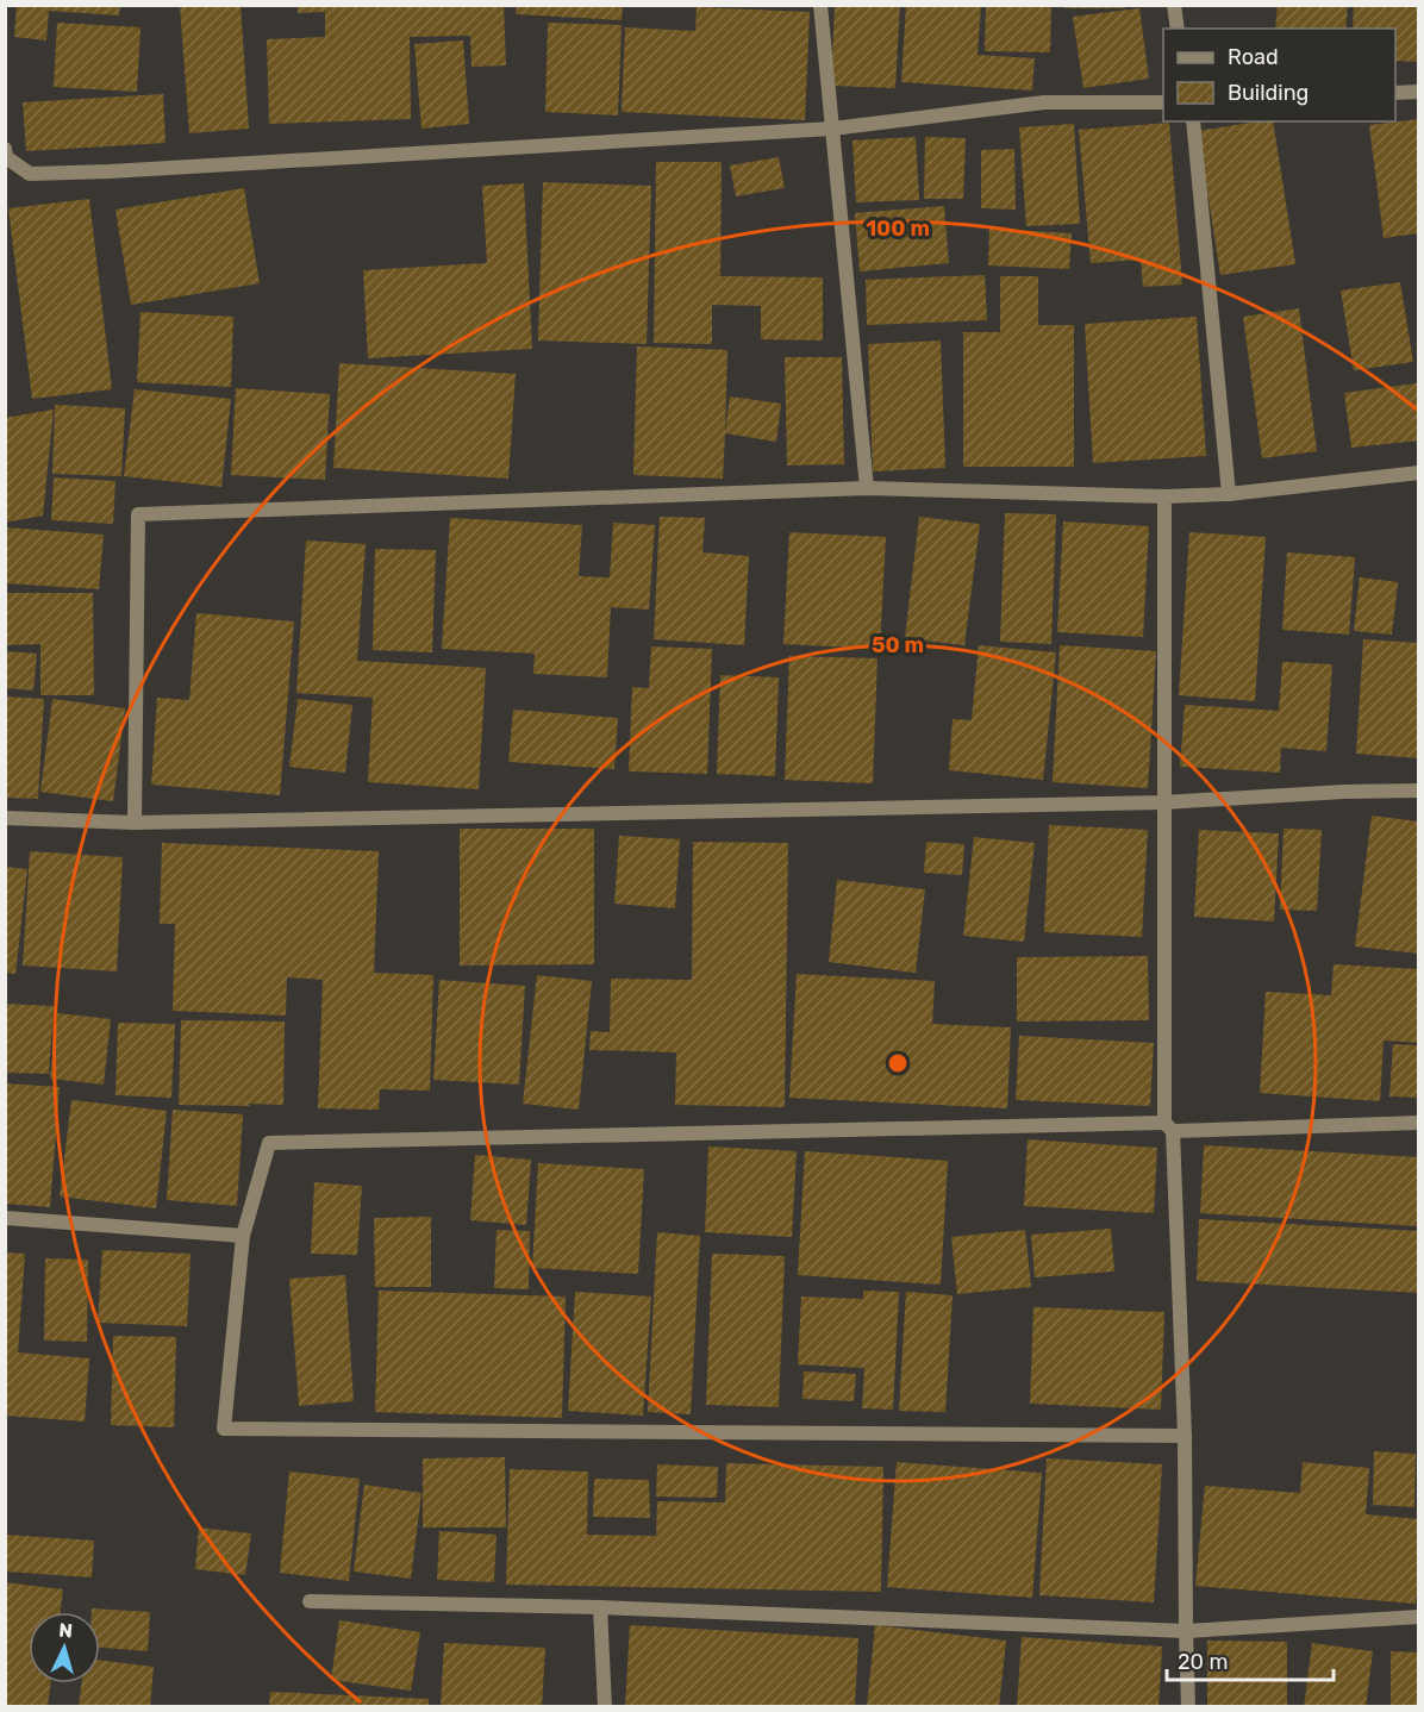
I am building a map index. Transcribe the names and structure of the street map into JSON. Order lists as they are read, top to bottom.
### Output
{
  "legend": ["Road", "Building"],
  "scale_bar": "20 m",
  "north": "top",
  "rings": ["100 m", "50 m"]
}
